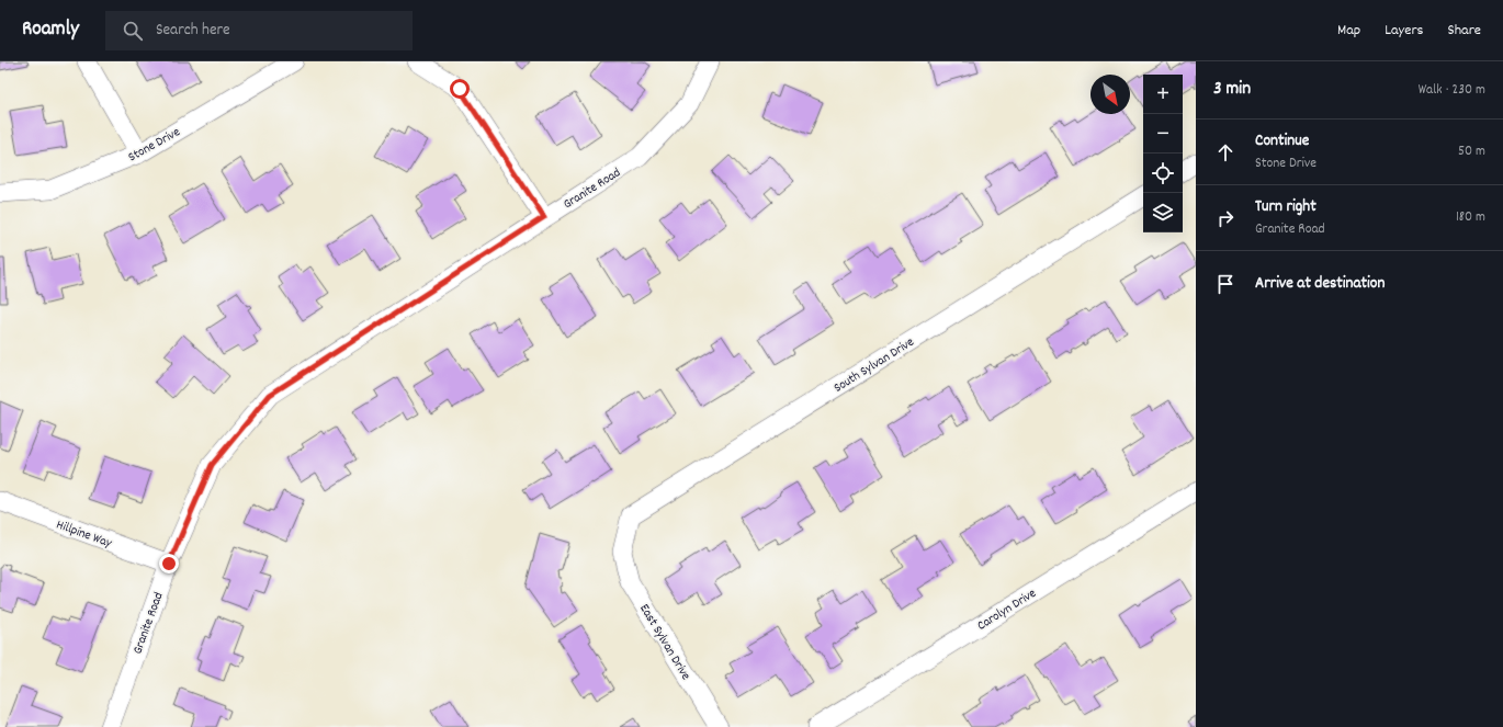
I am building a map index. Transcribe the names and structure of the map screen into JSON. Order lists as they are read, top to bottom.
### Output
{
  "streets": {
    "street": [
      "Stone Drive",
      "Granite Road",
      "South Sylvan Drive",
      "Hillpine Way",
      "Carolyn Drive",
      "East Sylvan Drive"
    ]
  },
  "crossings": [
    ["Granite Road", "Hillpine Way"],
    ["South Sylvan Drive", "East Sylvan Drive"]
  ],
  "north": "bottom right",
  "page": {
    "header": "Roamly",
    "search": "Search here",
    "nav": ["Map", "Layers", "Share"],
    "heading": ["3 min", "Walk · 230 m"],
    "map_buttons": ["+", "−"],
    "list": [
      ["Continue", "Stone Drive", "50 m"],
      ["Turn right", "Granite Road", "180 m"],
      "Arrive at destination"
    ]
  }
}
